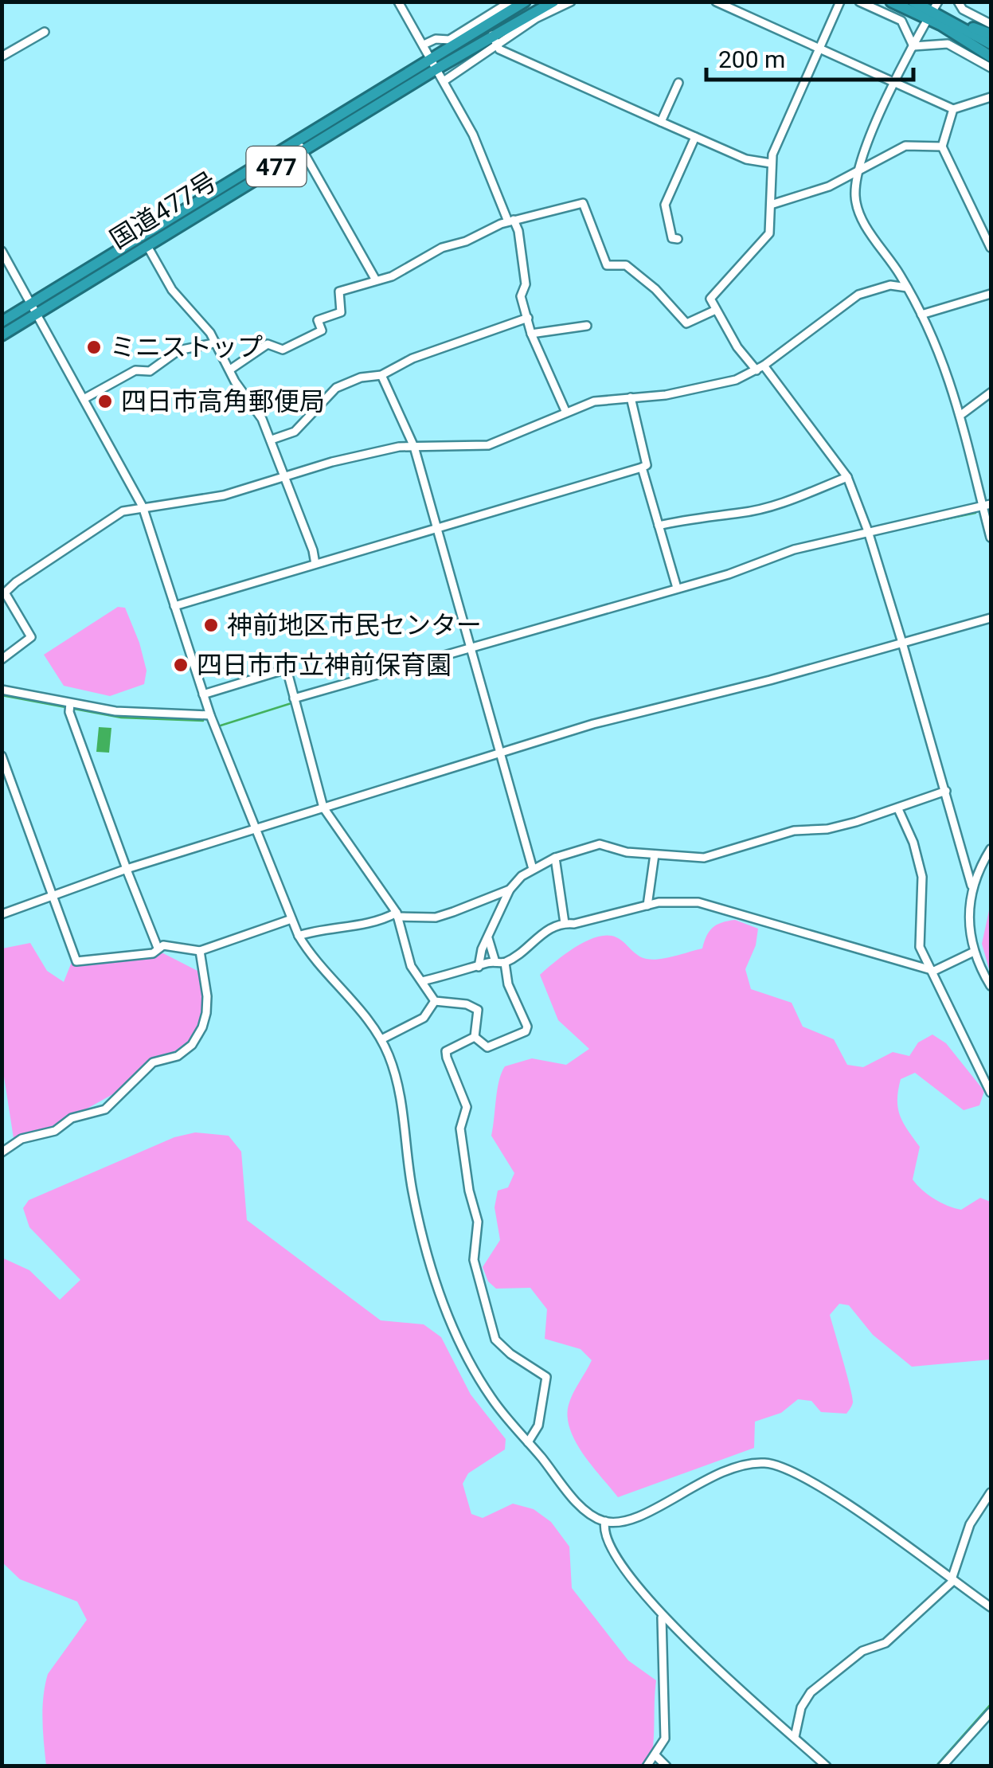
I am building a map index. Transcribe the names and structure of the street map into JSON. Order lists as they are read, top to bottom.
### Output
{
  "streets": {
    "highway": ["477", "国道477号"]
  },
  "places": [
    "ミニストップ",
    "四日市高角郵便局",
    "神前地区市民センター",
    "四日市市立神前保育園"
  ],
  "scale_bar": "200 m"
}
